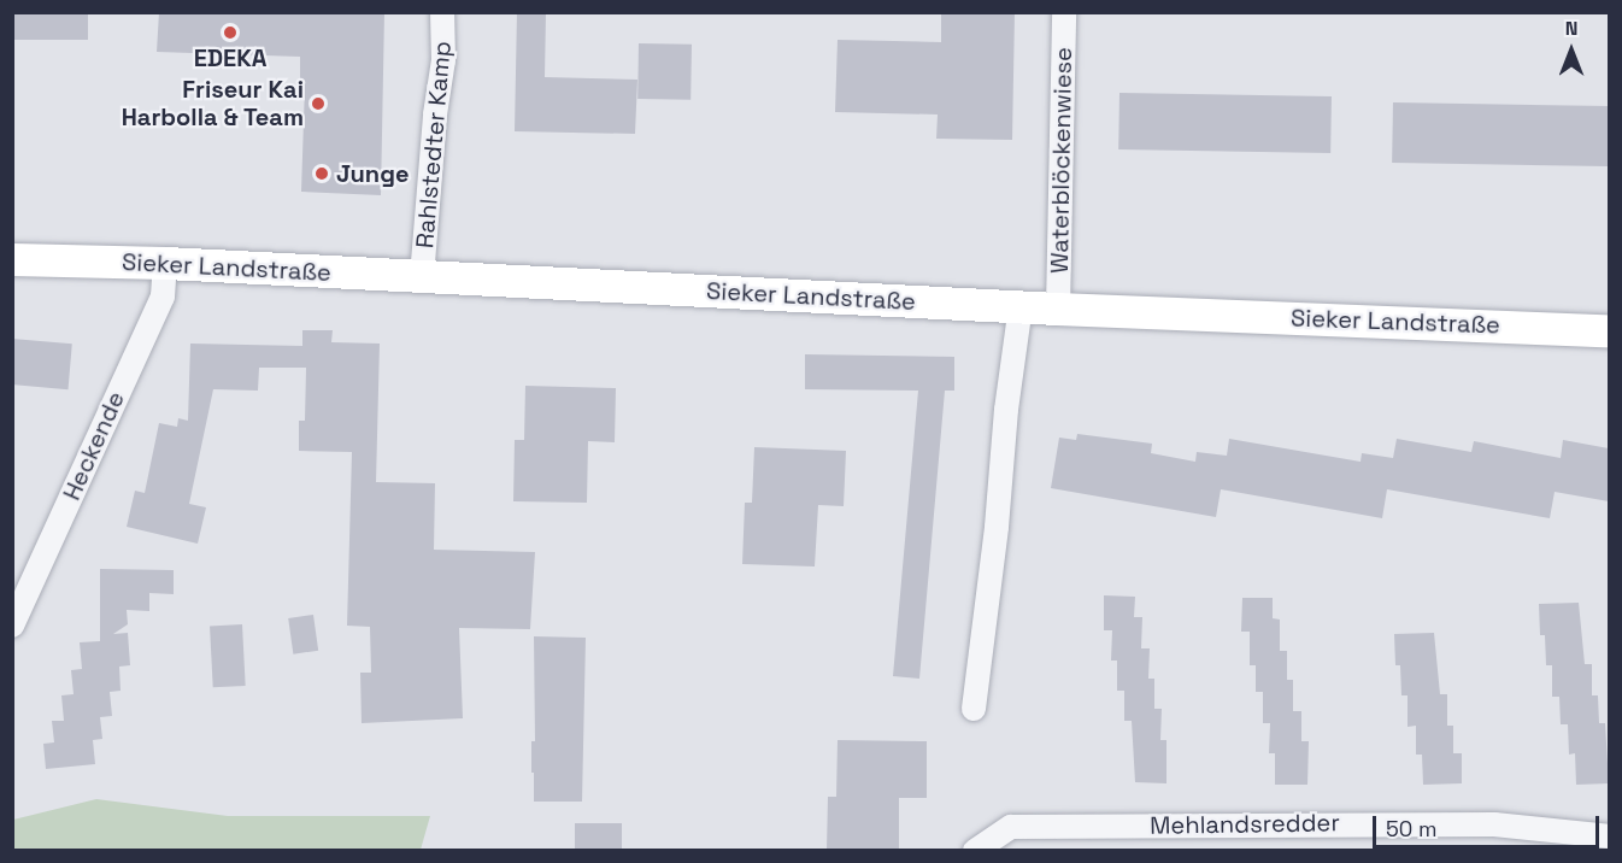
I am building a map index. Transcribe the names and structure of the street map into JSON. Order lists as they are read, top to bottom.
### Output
{
  "streets": {
    "main road": ["Sieker Landstraße"],
    "street": [
      "Rahlstedter Kamp",
      "Waterblöckenwiese",
      "Heckende",
      "Mehlandsredder"
    ]
  },
  "crossings": [
    ["Rahlstedter Kamp", "Sieker Landstraße"],
    ["Waterblöckenwiese", "Sieker Landstraße"],
    ["Sieker Landstraße", "Heckende"]
  ],
  "places": ["EDEKA", "Friseur Kai Harbolla & Team", "Junge"],
  "scale_bar": "50 m",
  "north": "top"
}
